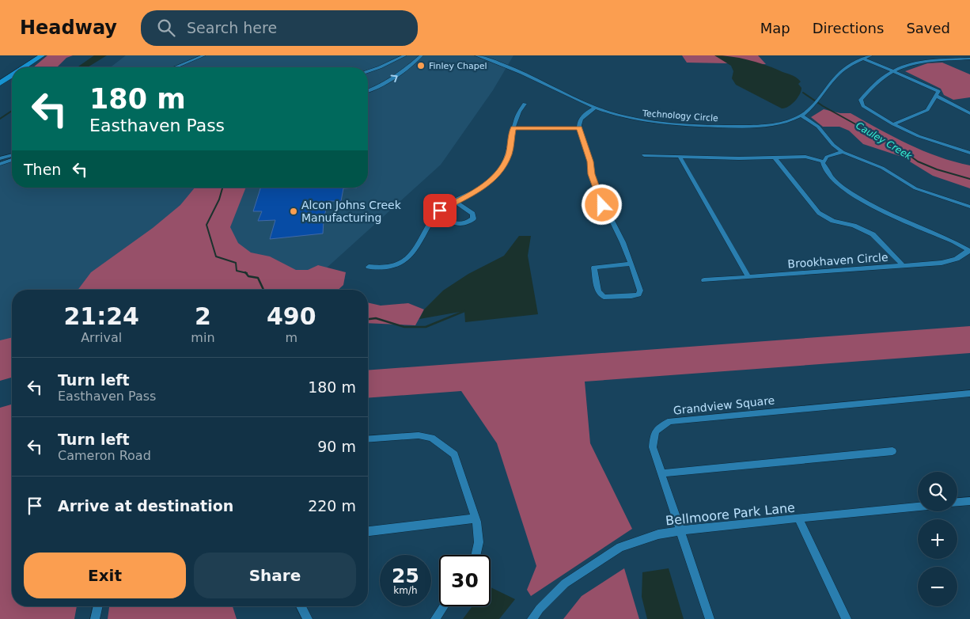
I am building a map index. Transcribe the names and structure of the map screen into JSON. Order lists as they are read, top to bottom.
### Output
{
  "streets": {
    "street": [
      "Technology Circle",
      "Brookhaven Circle",
      "Grandview Square",
      "Bellmoore Park Lane"
    ]
  },
  "crossings": [
    ["Grandview Square", "Bellmoore Park Lane"]
  ],
  "water": ["Cauley Creek"],
  "places": ["Finley Chapel", "Alcon Johns Creek Manufacturing"],
  "page": {
    "header": "Headway",
    "search": "Search here",
    "nav": ["Map", "Directions", "Saved"],
    "turn": ["180 m", "Easthaven Pass"],
    "then": "Then",
    "eta": [
      "21:24",
      "Arrival",
      "2",
      "min",
      "490",
      "m"
    ],
    "list": [
      {
        "name": "Turn left",
        "note": "Easthaven Pass",
        "value": "180 m"
      },
      {
        "name": "Turn left",
        "note": "Cameron Road",
        "value": "90 m"
      },
      {
        "name": "Arrive at destination",
        "value": "220 m"
      }
    ],
    "map_buttons": ["+", "−"],
    "buttons": ["Exit", "Share"],
    "speed": "25 km/h",
    "limit": "30"
  }
}
